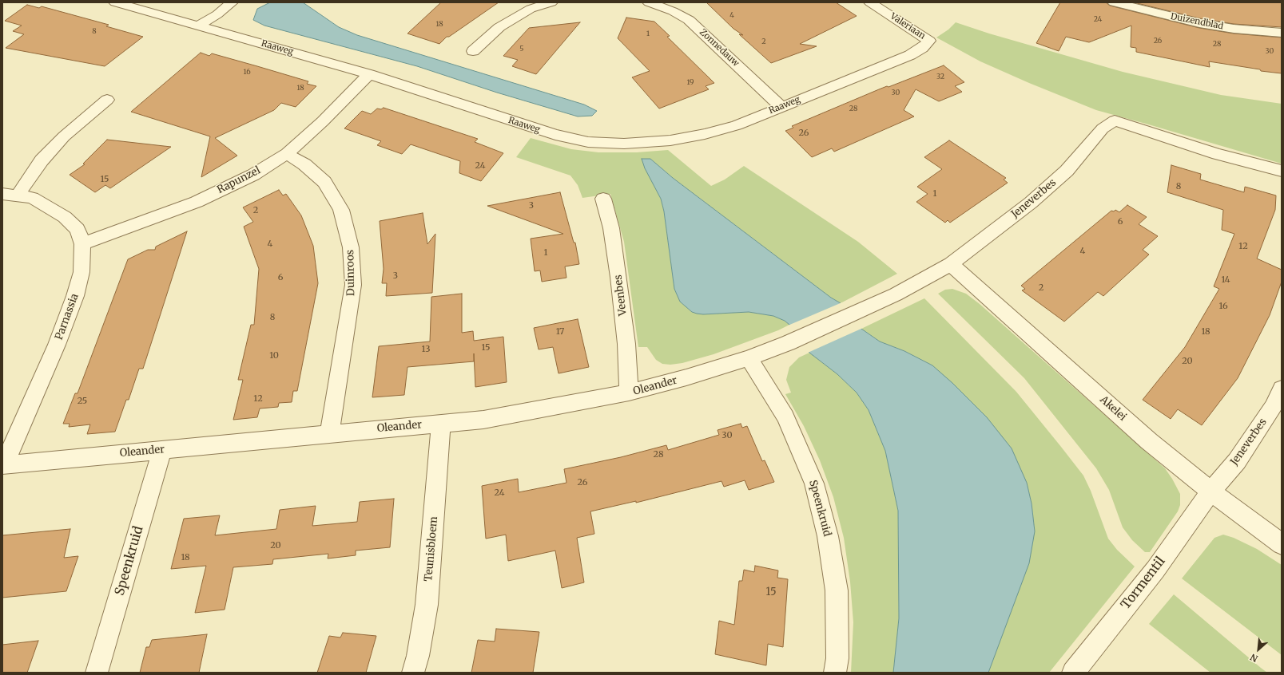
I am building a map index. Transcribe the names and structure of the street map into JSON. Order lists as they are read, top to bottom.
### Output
{
  "streets": {
    "street": [
      "Duizendblad",
      "Valeriaan",
      "Raaweg",
      "Zonnedauw",
      "Rapunzel",
      "Jeneverbes",
      "Duinroos",
      "Veenbes",
      "Parnassia",
      "Oleander",
      "Akelei",
      "Speenkruid",
      "Teunisbloem",
      "Tormentil"
    ]
  },
  "crossings": [
    ["Valeriaan", "Raaweg"],
    ["Raaweg", "Zonnedauw"],
    ["Raaweg", "Rapunzel"],
    ["Rapunzel", "Duinroos"],
    ["Rapunzel", "Parnassia"],
    ["Jeneverbes", "Oleander"],
    ["Jeneverbes", "Akelei"],
    ["Jeneverbes", "Tormentil"],
    ["Duinroos", "Oleander"],
    ["Veenbes", "Oleander"],
    ["Parnassia", "Oleander"],
    ["Oleander", "Speenkruid"],
    ["Oleander", "Teunisbloem"],
    ["Akelei", "Tormentil"]
  ],
  "house_numbers": [
    "4",
    "24",
    "18",
    "8",
    "1",
    "26",
    "2",
    "28",
    "5",
    "30",
    "16",
    "32",
    "19",
    "18",
    "30",
    "28",
    "26",
    "24",
    "15",
    "8",
    "1",
    "3",
    "2",
    "6",
    "4",
    "12",
    "4",
    "1",
    "3",
    "6",
    "14",
    "2",
    "16",
    "8",
    "17",
    "18",
    "15",
    "13",
    "10",
    "20",
    "12",
    "25",
    "30",
    "28",
    "26",
    "24",
    "20",
    "18",
    "15"
  ],
  "north": "bottom left"
}
